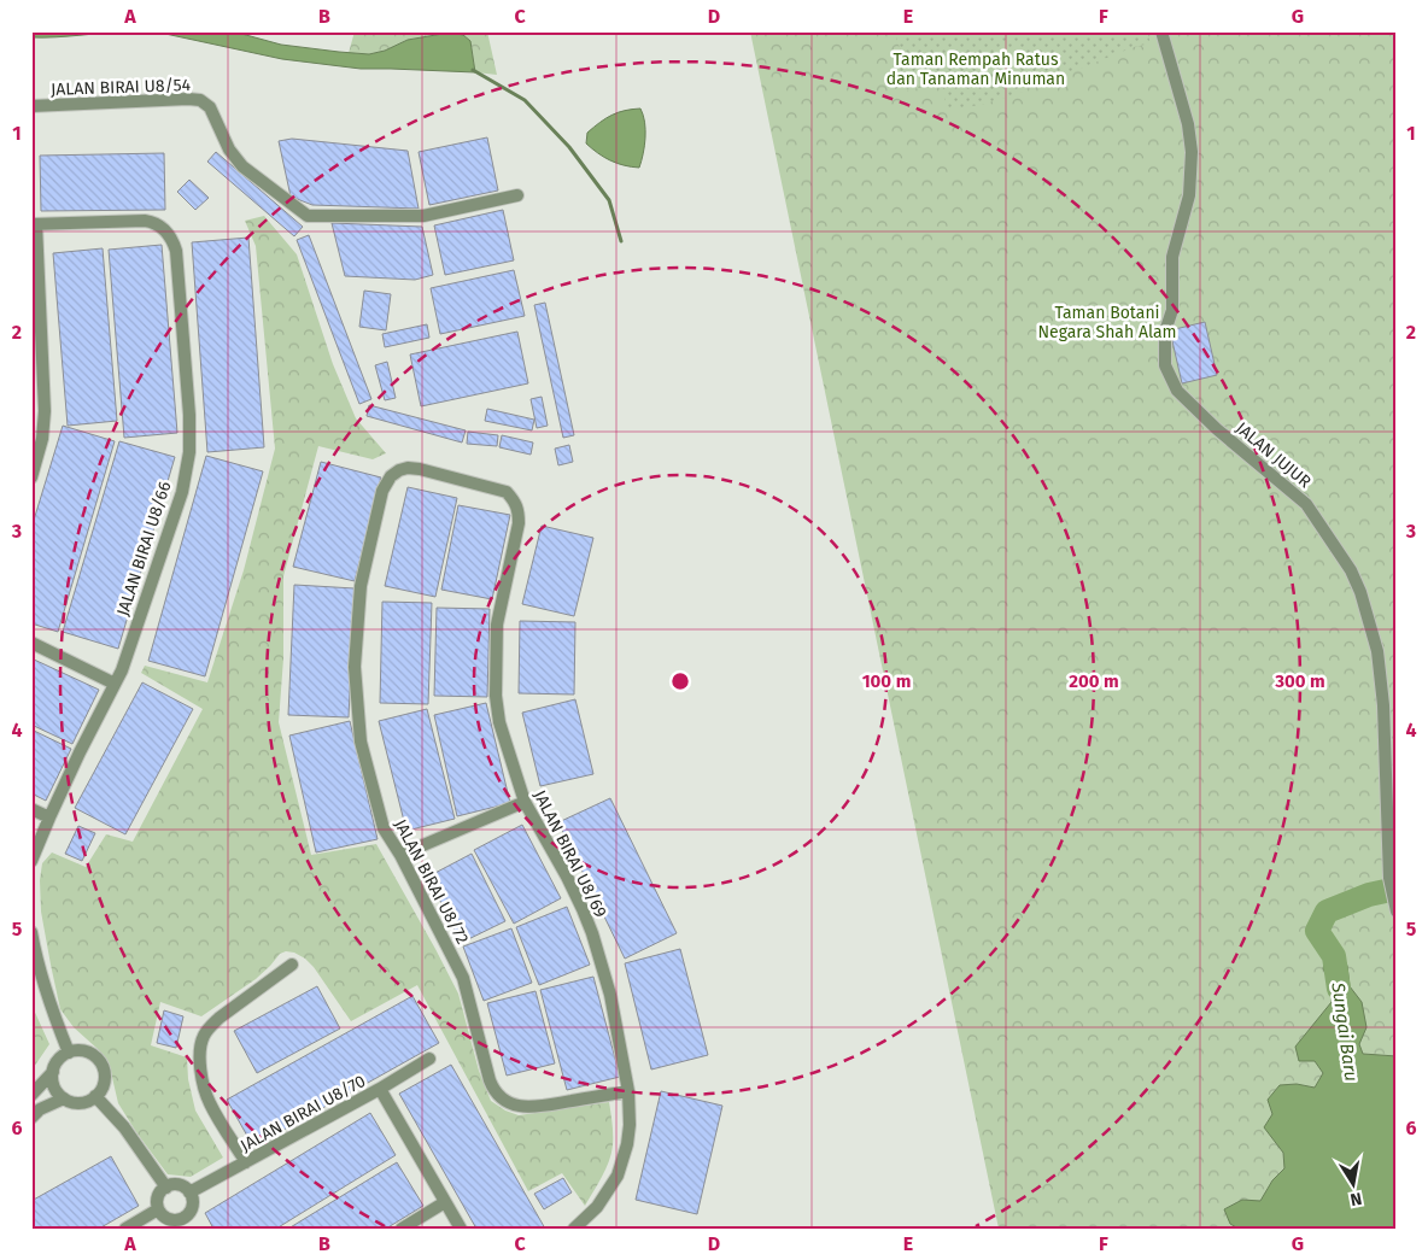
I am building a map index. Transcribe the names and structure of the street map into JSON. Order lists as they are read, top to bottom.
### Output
{
  "streets": {
    "street": [
      "JALAN BIRAI U8/54",
      "JALAN JUJUR",
      "JALAN BIRAI U8/66",
      "JALAN BIRAI U8/69",
      "JALAN BIRAI U8/72",
      "JALAN BIRAI U8/70"
    ]
  },
  "crossings": [
    ["JALAN BIRAI U8/69", "JALAN BIRAI U8/72"]
  ],
  "water": ["Sungai Baru"],
  "parks": ["Taman Rempah Ratus dan Tanaman Minuman", "Taman Botani Negara Shah Alam"],
  "north": "bottom",
  "grid": {
    "columns": [
      "A",
      "B",
      "C",
      "D",
      "E",
      "F",
      "G"
    ],
    "rows": [
      "1",
      "2",
      "3",
      "4",
      "5",
      "6"
    ]
  },
  "rings": ["100 m", "200 m", "300 m"]
}
